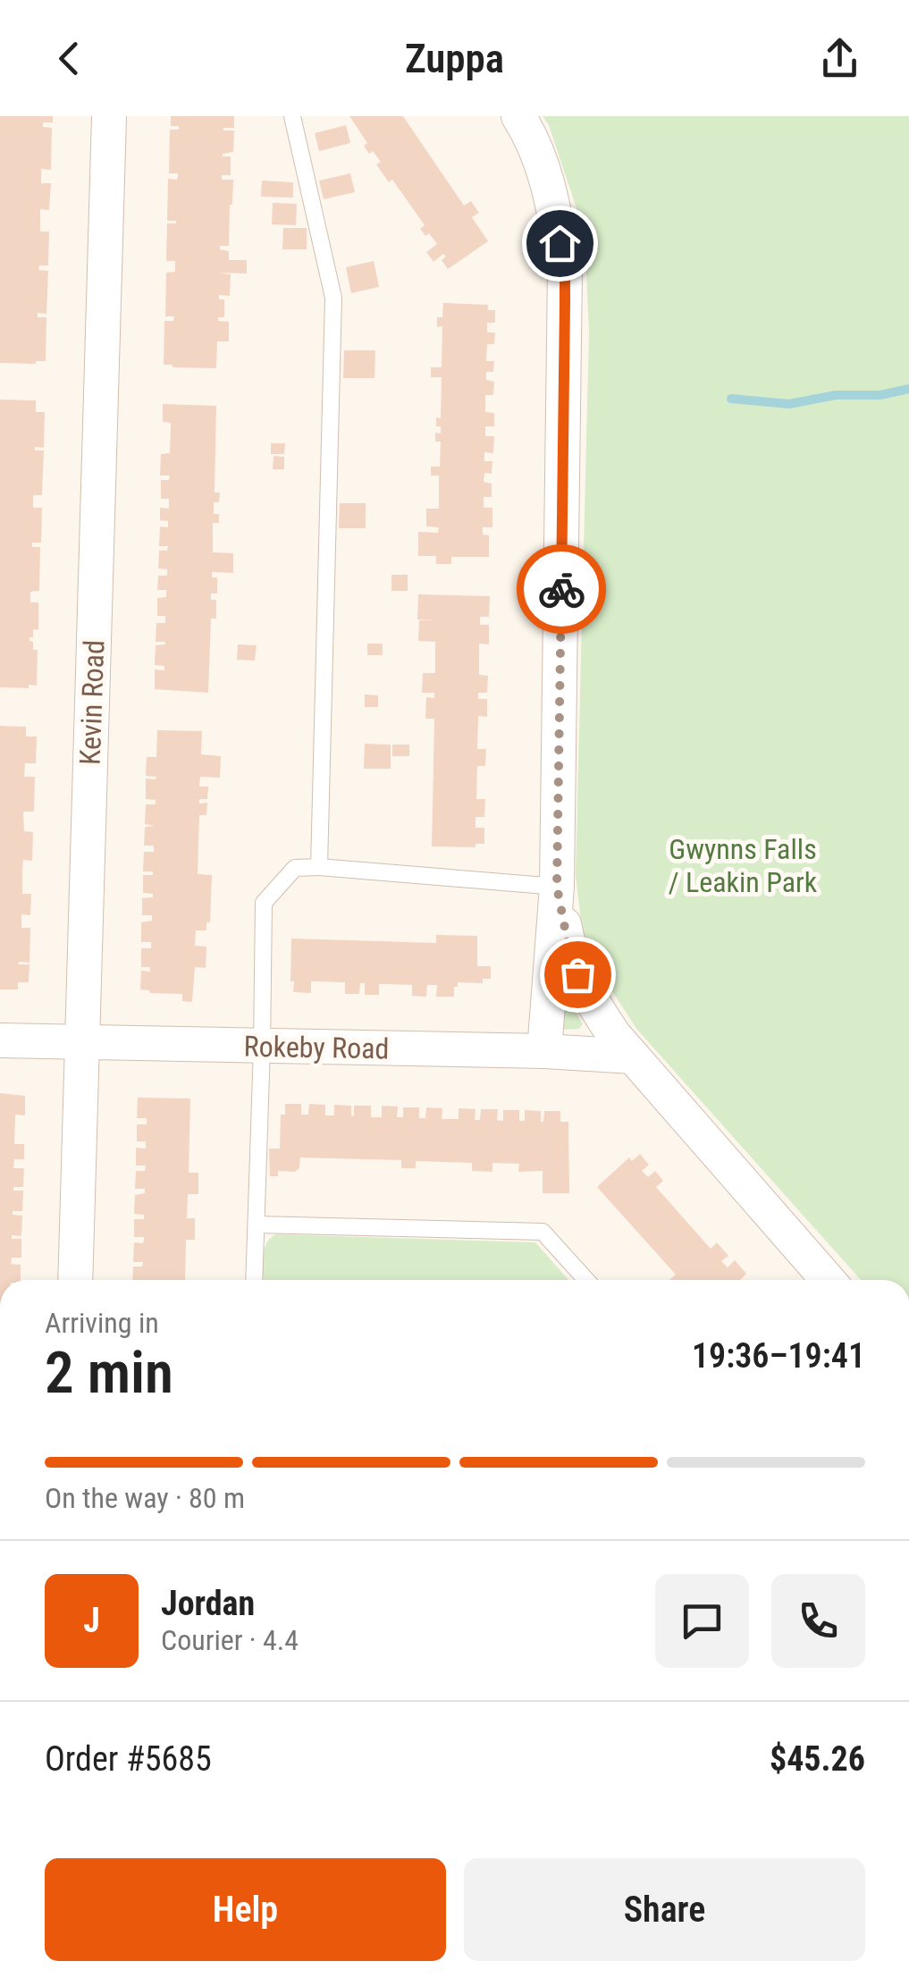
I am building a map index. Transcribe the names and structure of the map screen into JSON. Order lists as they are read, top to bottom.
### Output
{
  "streets": {
    "street": ["Kevin Road", "Rokeby Road"]
  },
  "crossings": [
    ["Kevin Road", "Rokeby Road"]
  ],
  "parks": ["Gwynns Falls / Leakin Park"],
  "page": {
    "header": "Zuppa",
    "heading": ["2 min", "Arriving in", "19:36–19:41"],
    "panel": [
      "Jordan",
      "Courier · 4.4",
      "Order #5685",
      "$45.26"
    ],
    "bar": "On the way · 80 m",
    "round": "J",
    "buttons": ["Help", "Share"]
  }
}
